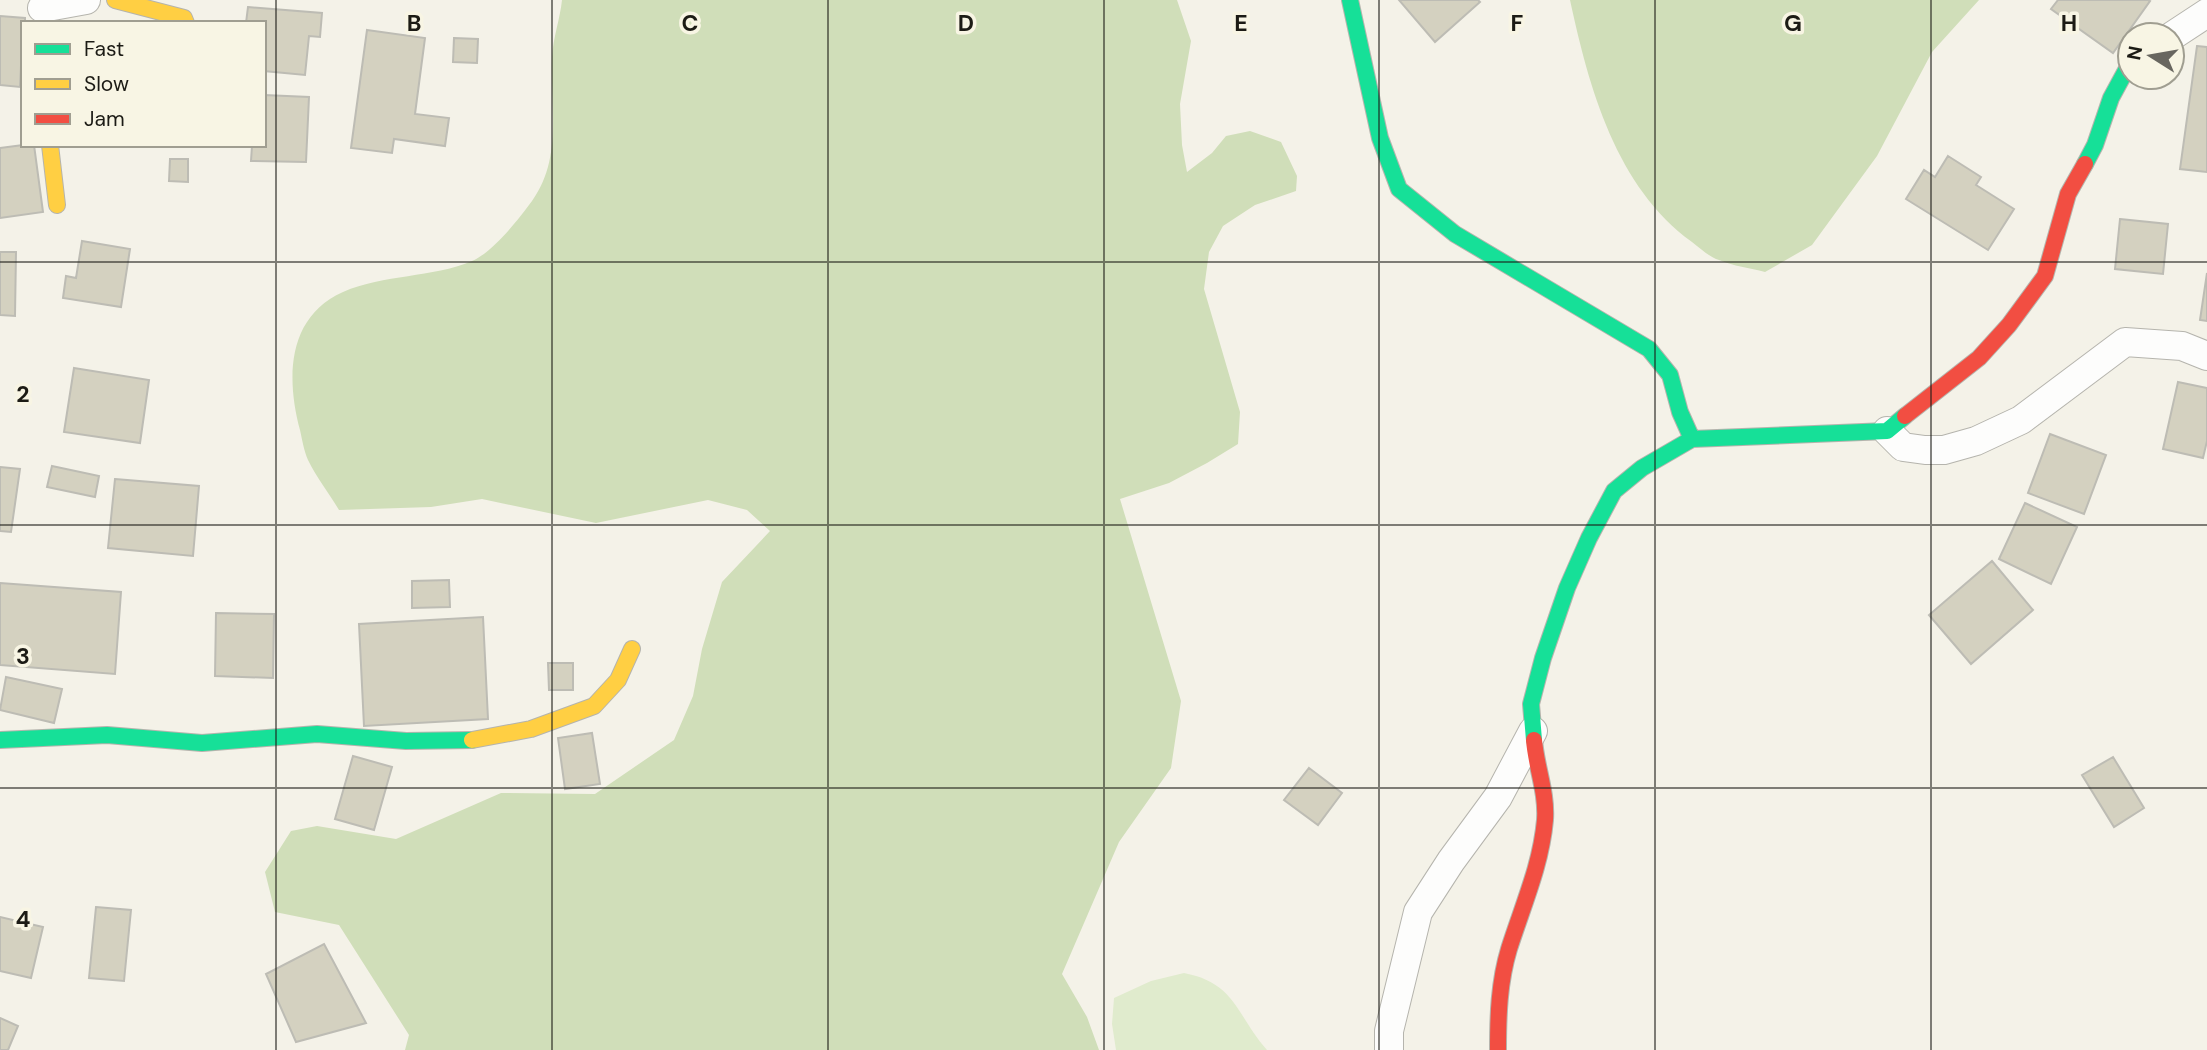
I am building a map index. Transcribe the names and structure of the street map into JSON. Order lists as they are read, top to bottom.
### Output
{
  "legend": ["Fast", "Slow", "Jam"],
  "north": "left",
  "grid": {
    "columns": [
      "B",
      "C",
      "D",
      "E",
      "F",
      "G",
      "H"
    ],
    "rows": ["2", "3", "4"]
  }
}
